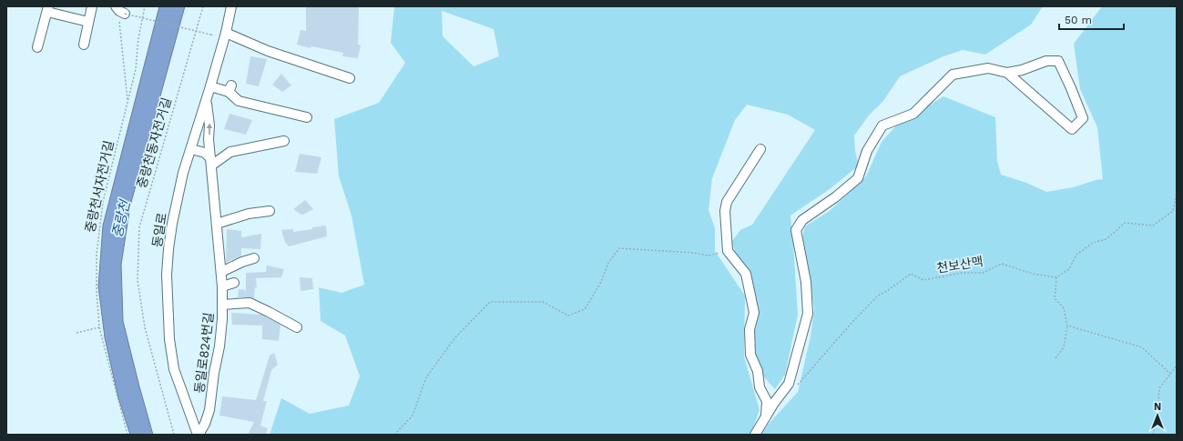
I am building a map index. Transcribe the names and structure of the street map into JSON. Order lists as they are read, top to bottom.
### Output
{
  "streets": {
    "street": ["동일로", "동일로824번길"],
    "path": ["중랑천동자전거길", "중랑천서자전거길", "천보산맥"]
  },
  "crossings": [
    ["동일로", "동일로824번길"]
  ],
  "water": ["중랑천"],
  "scale_bar": "50 m",
  "north": "top"
}
